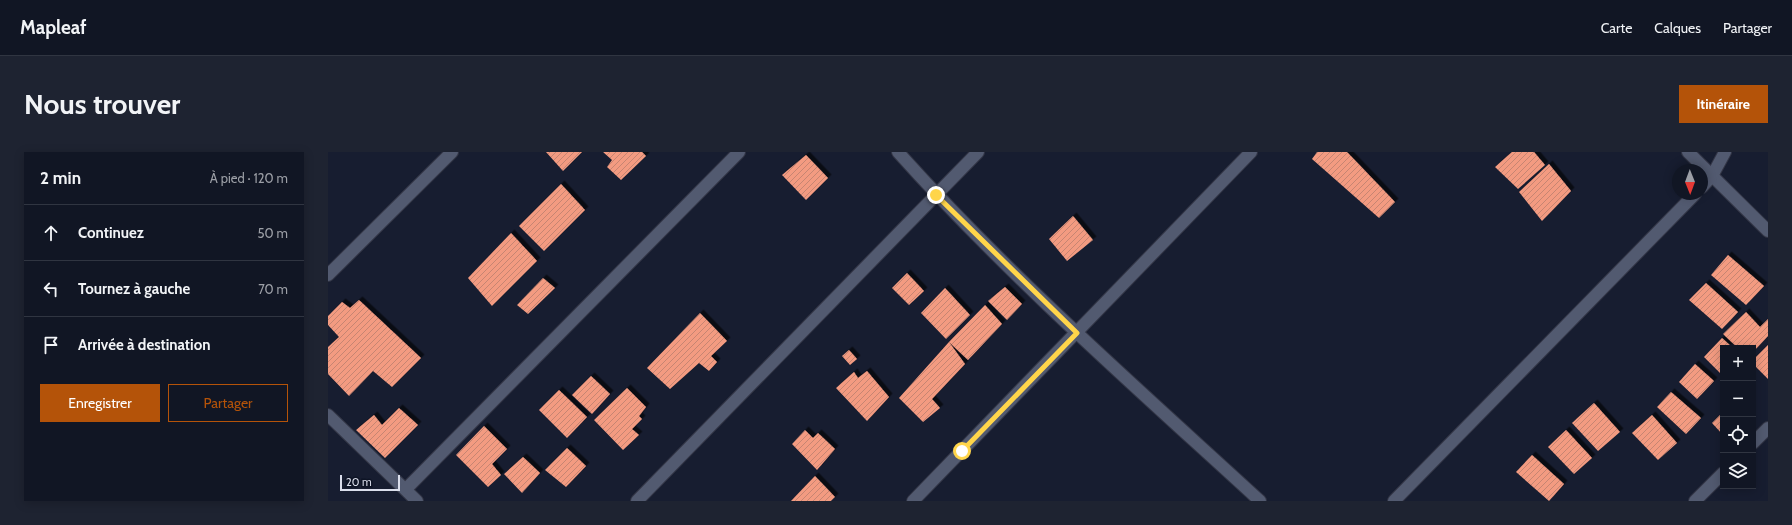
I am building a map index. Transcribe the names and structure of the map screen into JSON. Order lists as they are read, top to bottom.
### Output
{
  "scale_bar": "20 m",
  "north": "bottom",
  "page": {
    "header": "Mapleaf",
    "nav": ["Carte", "Calques", "Partager"],
    "buttons": [
      "Itinéraire",
      ["Enregistrer", "Partager"]
    ],
    "title": "Nous trouver",
    "heading": ["2 min", "À pied · 120 m"],
    "list": [
      ["Continuez", "50 m"],
      ["Tournez à gauche", "70 m"],
      "Arrivée à destination"
    ],
    "map_buttons": ["+", "−"],
    "scale": "20 m"
  }
}
